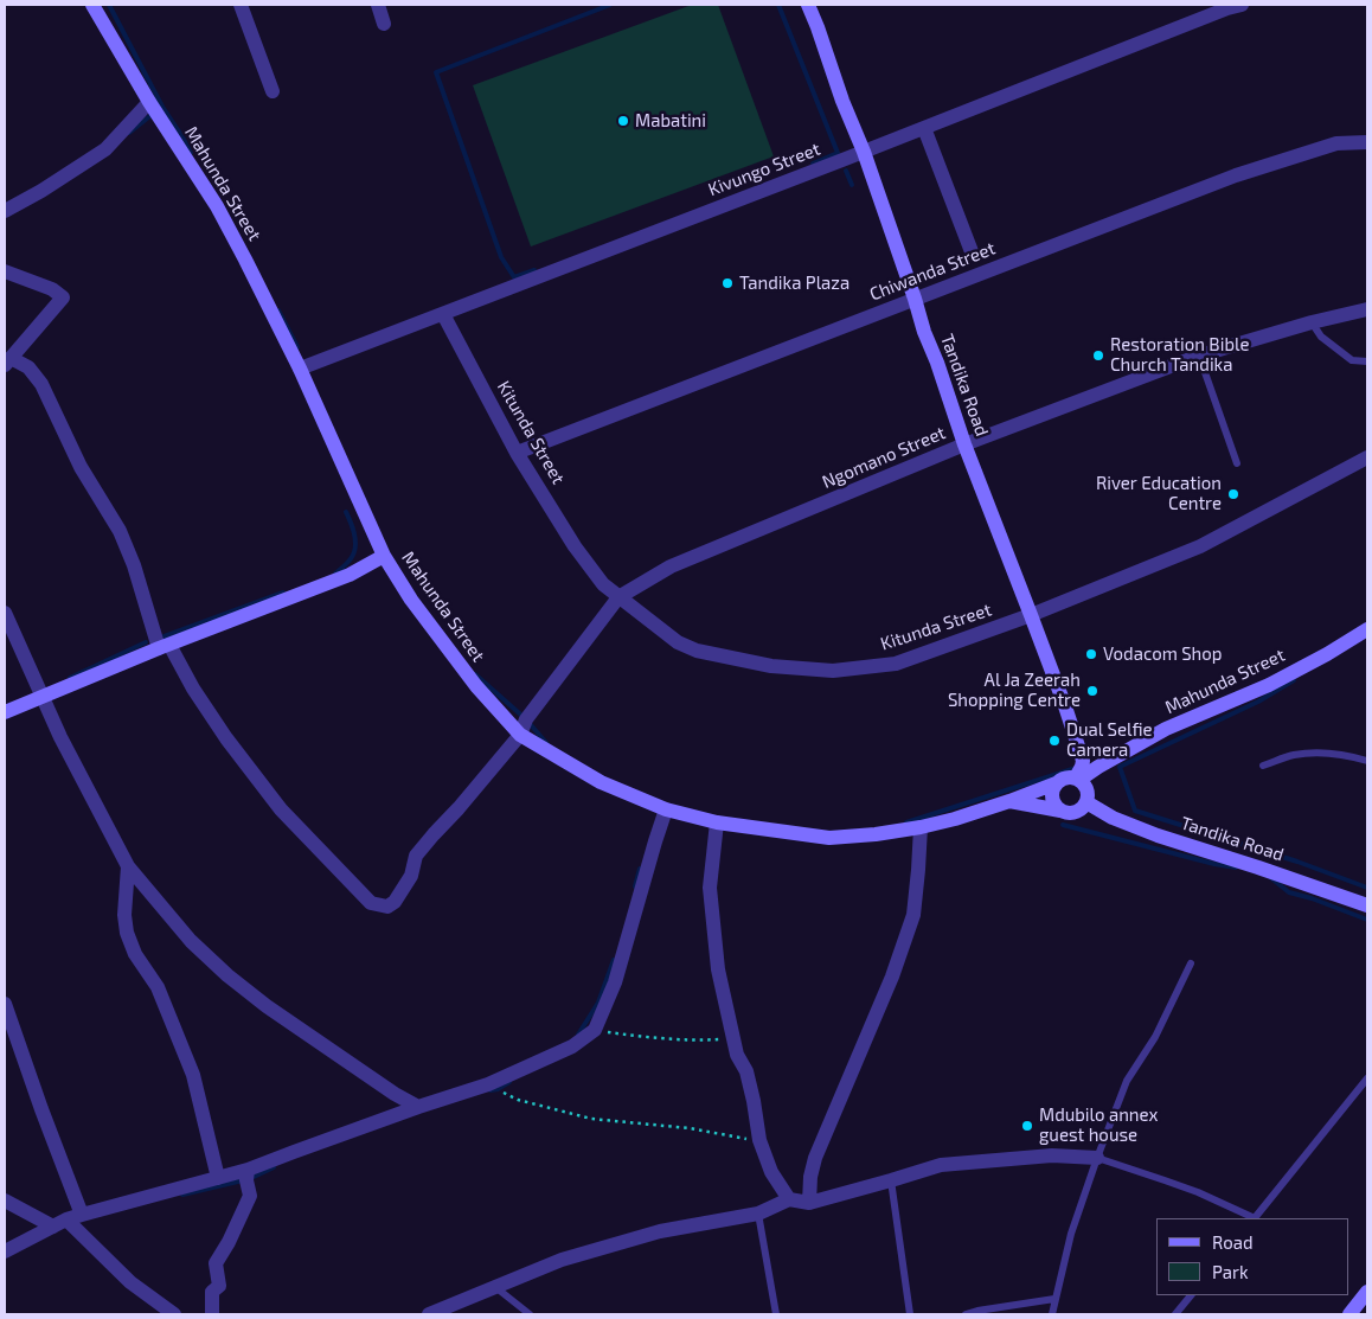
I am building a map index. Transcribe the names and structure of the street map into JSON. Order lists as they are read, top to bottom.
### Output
{
  "streets": {
    "street": [
      "Kivungo Street",
      "Mahunda Street",
      "Chiwanda Street",
      "Tandika Road",
      "Kitunda Street",
      "Ngomano Street"
    ]
  },
  "crossings": [
    ["Kivungo Street", "Mahunda Street"],
    ["Kivungo Street", "Tandika Road"],
    ["Kivungo Street", "Kitunda Street"],
    ["Mahunda Street", "Tandika Road"],
    ["Mahunda Street", "Ngomano Street"],
    ["Chiwanda Street", "Tandika Road"],
    ["Chiwanda Street", "Kitunda Street"],
    ["Tandika Road", "Kitunda Street"],
    ["Tandika Road", "Ngomano Street"],
    ["Kitunda Street", "Ngomano Street"]
  ],
  "places": [
    "Mabatini",
    "Tandika Plaza",
    "Restoration Bible Church Tandika",
    "River Education Centre",
    "Vodacom Shop",
    "Al Ja Zeerah Shopping Centre",
    "Dual Selfie Camera",
    "Mdubilo annex guest house"
  ],
  "legend": ["Road", "Park"]
}
